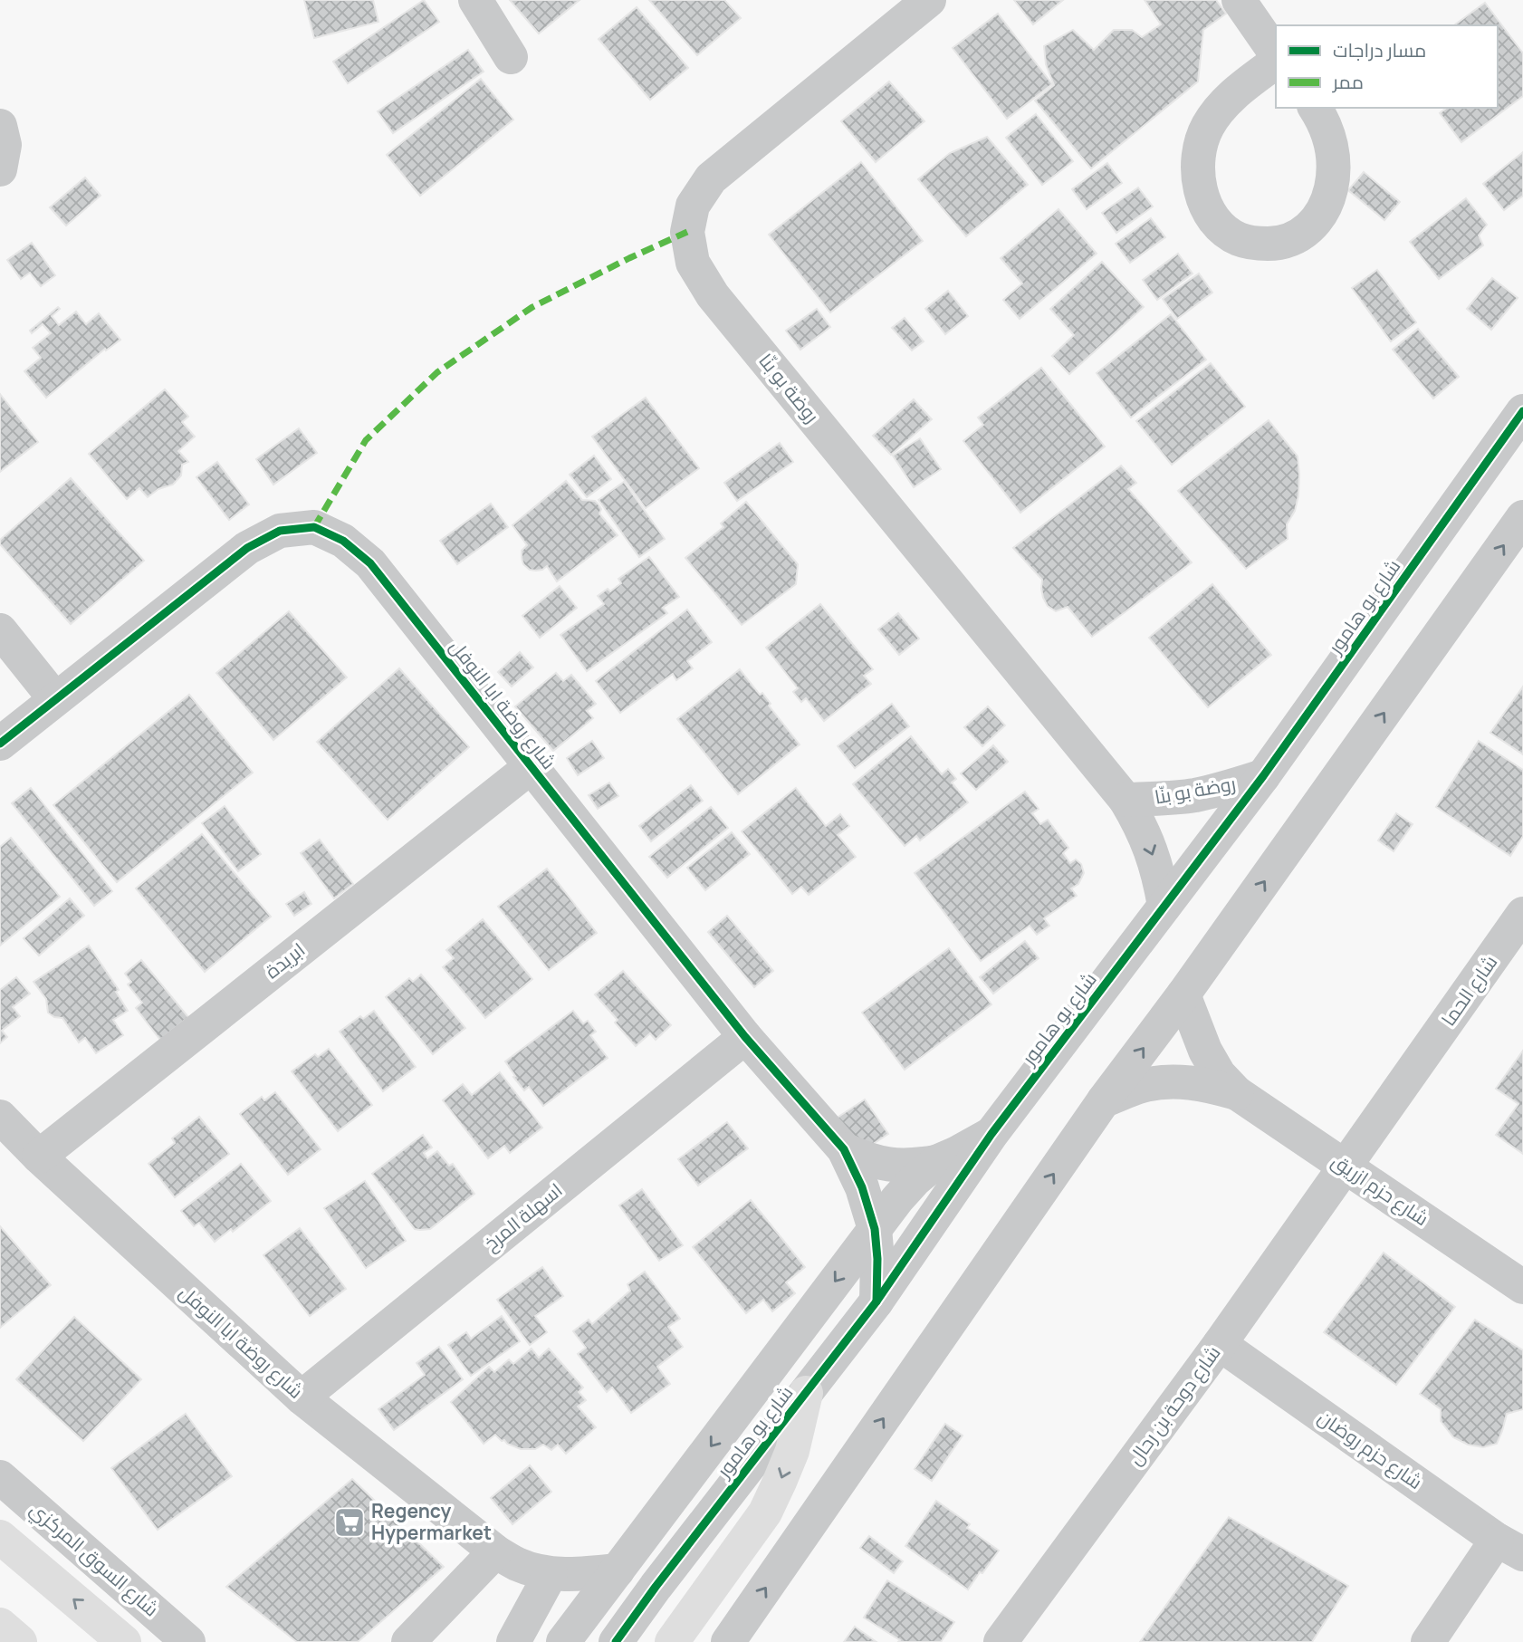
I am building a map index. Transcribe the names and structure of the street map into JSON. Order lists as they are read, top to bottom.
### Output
{
  "streets": {
    "street": [
      "روضة بو بنّا",
      "شارع بو هامور",
      "شارع روضة ابا النوفل",
      "ابريدة",
      "شارع الحما",
      "شارع حزم ازريق",
      "اسهلة المرخ",
      "شارع دوحة بن رحال",
      "شارع حزم روضان",
      "شارع السوق المركزي"
    ]
  },
  "crossings": [
    ["روضة بو بنّا", "شارع بو هامور"],
    ["شارع بو هامور", "شارع روضة ابا النوفل"],
    ["شارع روضة ابا النوفل", "ابريدة"],
    ["شارع روضة ابا النوفل", "اسهلة المرخ"],
    ["شارع الحما", "شارع حزم ازريق"],
    ["شارع الحما", "شارع دوحة بن رحال"],
    ["شارع حزم ازريق", "شارع دوحة بن رحال"],
    ["شارع دوحة بن رحال", "شارع حزم روضان"]
  ],
  "places": {
    "supermarket": ["Regency Hypermarket"]
  },
  "legend": ["مسار دراجات", "ممر"]
}
